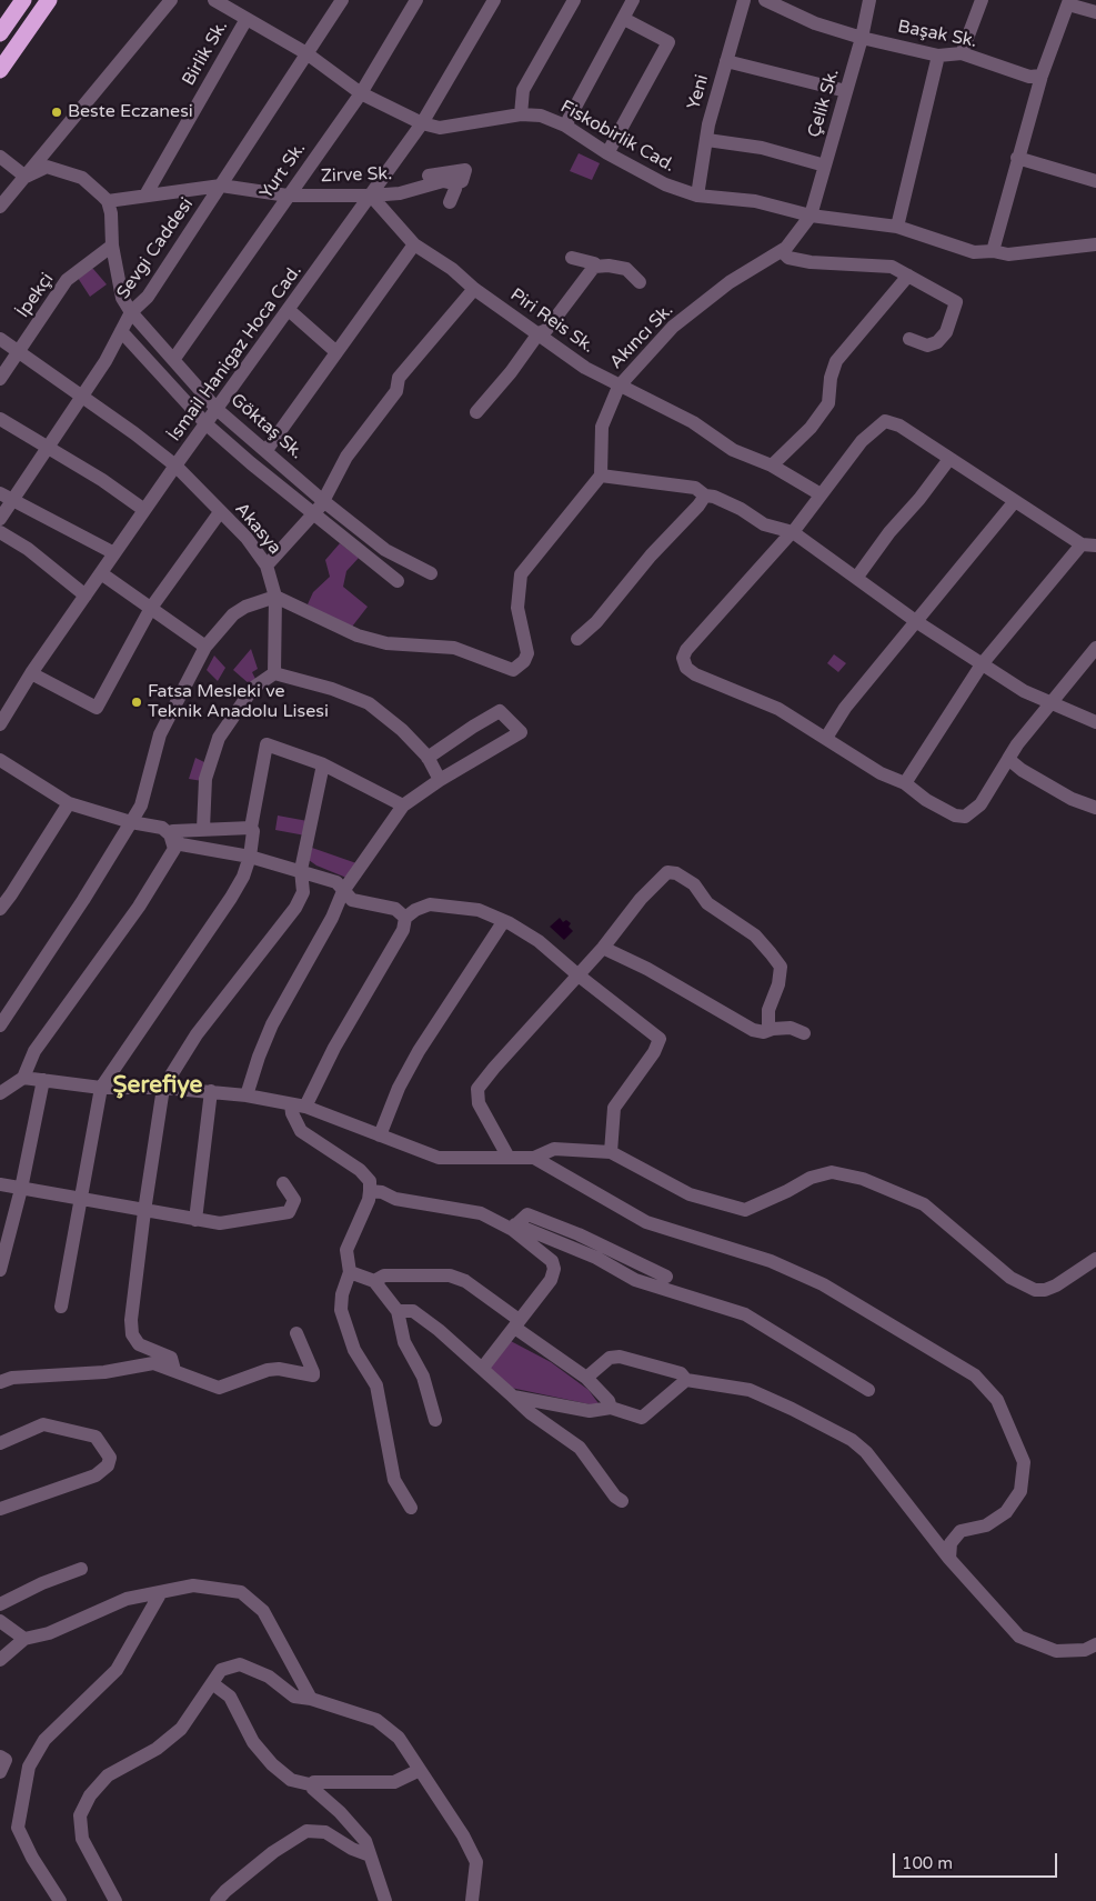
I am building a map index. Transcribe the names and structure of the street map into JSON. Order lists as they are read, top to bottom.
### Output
{
  "streets": {
    "street": [
      "Başak Sk.",
      "Birlik Sk.",
      "Yeni",
      "Çelik Sk.",
      "Fiskobirlik Cad.",
      "Yurt Sk.",
      "Zirve Sk.",
      "Sevgi Caddesi",
      "İpekçi",
      "Piri Reis Sk.",
      "Akıncı Sk.",
      "İsmail Hanigaz Hoca Cad.",
      "Göktaş Sk.",
      "Akasya"
    ]
  },
  "crossings": [
    ["Başak Sk.", "Çelik Sk."],
    ["Birlik Sk.", "Fiskobirlik Cad."],
    ["Birlik Sk.", "Zirve Sk."],
    ["Yeni", "Fiskobirlik Cad."],
    ["Çelik Sk.", "Fiskobirlik Cad."],
    ["Çelik Sk.", "Akıncı Sk."],
    ["Fiskobirlik Cad.", "Yurt Sk."],
    ["Fiskobirlik Cad.", "Sevgi Caddesi"],
    ["Fiskobirlik Cad.", "Akıncı Sk."],
    ["Fiskobirlik Cad.", "İsmail Hanigaz Hoca Cad."],
    ["Yurt Sk.", "Zirve Sk."],
    ["Yurt Sk.", "Göktaş Sk."],
    ["Zirve Sk.", "Sevgi Caddesi"],
    ["Zirve Sk.", "Piri Reis Sk."],
    ["Zirve Sk.", "İsmail Hanigaz Hoca Cad."],
    ["Zirve Sk.", "Göktaş Sk."],
    ["Sevgi Caddesi", "Göktaş Sk."],
    ["Sevgi Caddesi", "Akasya"],
    ["İpekçi", "Göktaş Sk."],
    ["İpekçi", "Akasya"],
    ["Piri Reis Sk.", "Akıncı Sk."],
    ["Piri Reis Sk.", "İsmail Hanigaz Hoca Cad."],
    ["İsmail Hanigaz Hoca Cad.", "Göktaş Sk."],
    ["İsmail Hanigaz Hoca Cad.", "Akasya"]
  ],
  "districts": ["Şerefiye"],
  "places": ["Beste Eczanesi", "Fatsa Mesleki ve Teknik Anadolu Lisesi"],
  "scale_bar": "100 m"
}
